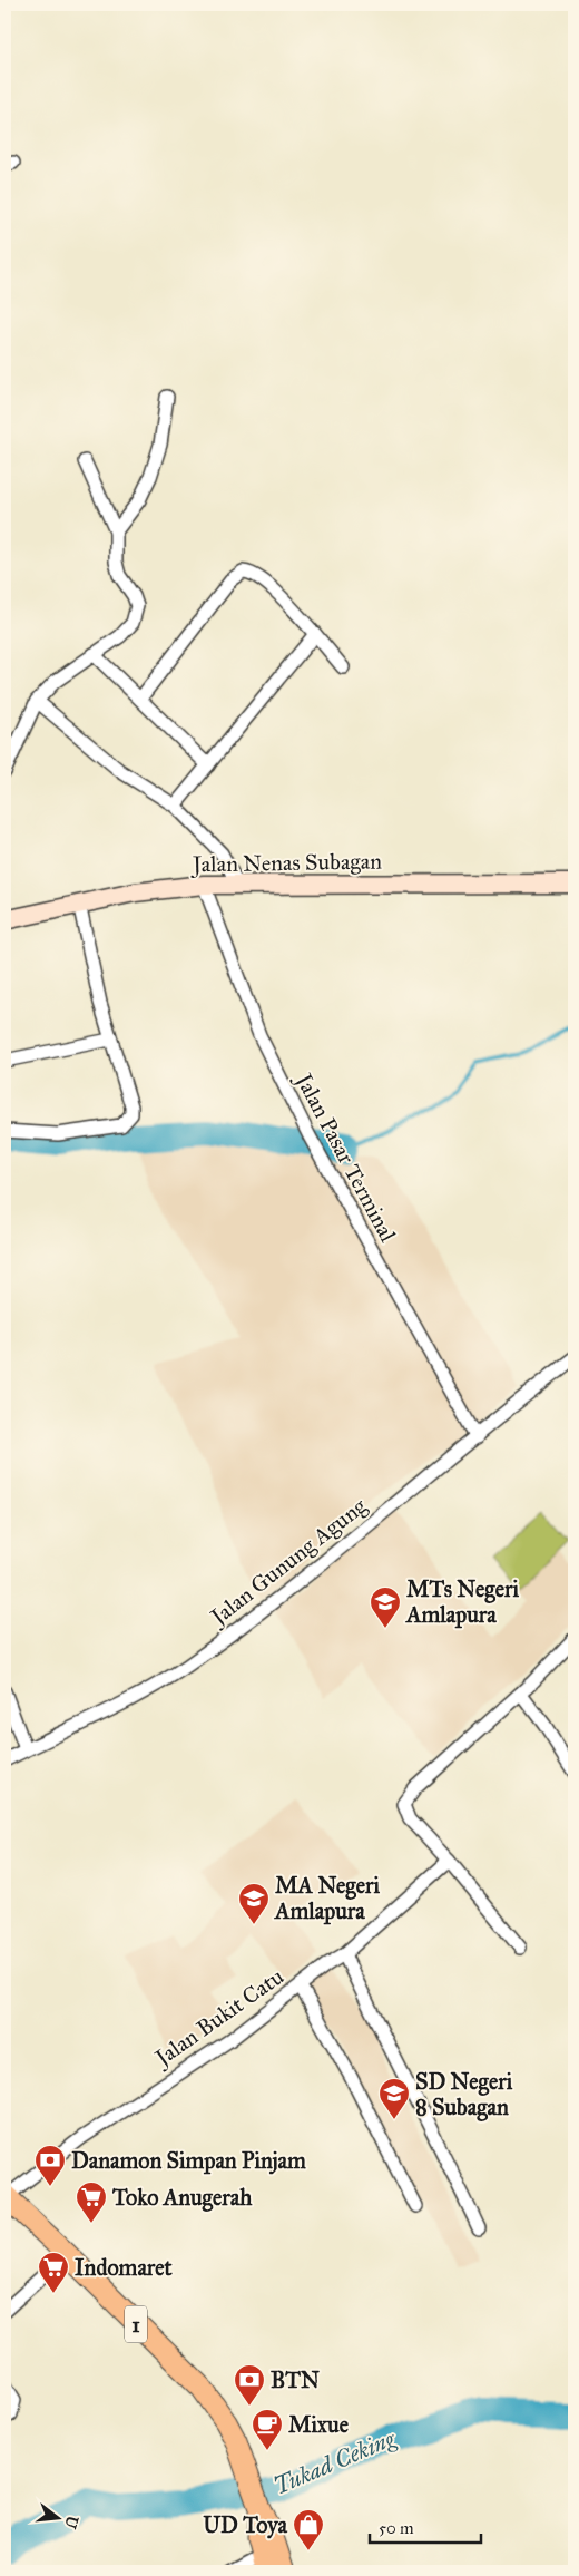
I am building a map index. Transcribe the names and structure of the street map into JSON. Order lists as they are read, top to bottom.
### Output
{
  "streets": {
    "highway": ["1"],
    "main road": ["Jalan Nenas Subagan"],
    "street": ["Jalan Pasar Terminal", "Jalan Gunung Agung", "Jalan Bukit Catu"]
  },
  "crossings": [
    ["Jalan Nenas Subagan", "Jalan Pasar Terminal"],
    ["Jalan Pasar Terminal", "Jalan Gunung Agung"],
    ["Jalan Bukit Catu", "1"]
  ],
  "water": ["Tukad Ceking"],
  "places": {
    "school or university": ["MTs Negeri Amlapura", "MA Negeri Amlapura", "SD Negeri 8 Subagan"],
    "bank": ["Danamon Simpan Pinjam", "BTN"],
    "supermarket": ["Toko Anugerah", "Indomaret"],
    "cafe": ["Mixue"],
    "shop": ["UD Toya"]
  },
  "scale_bar": "50 m",
  "north": "right"
}
